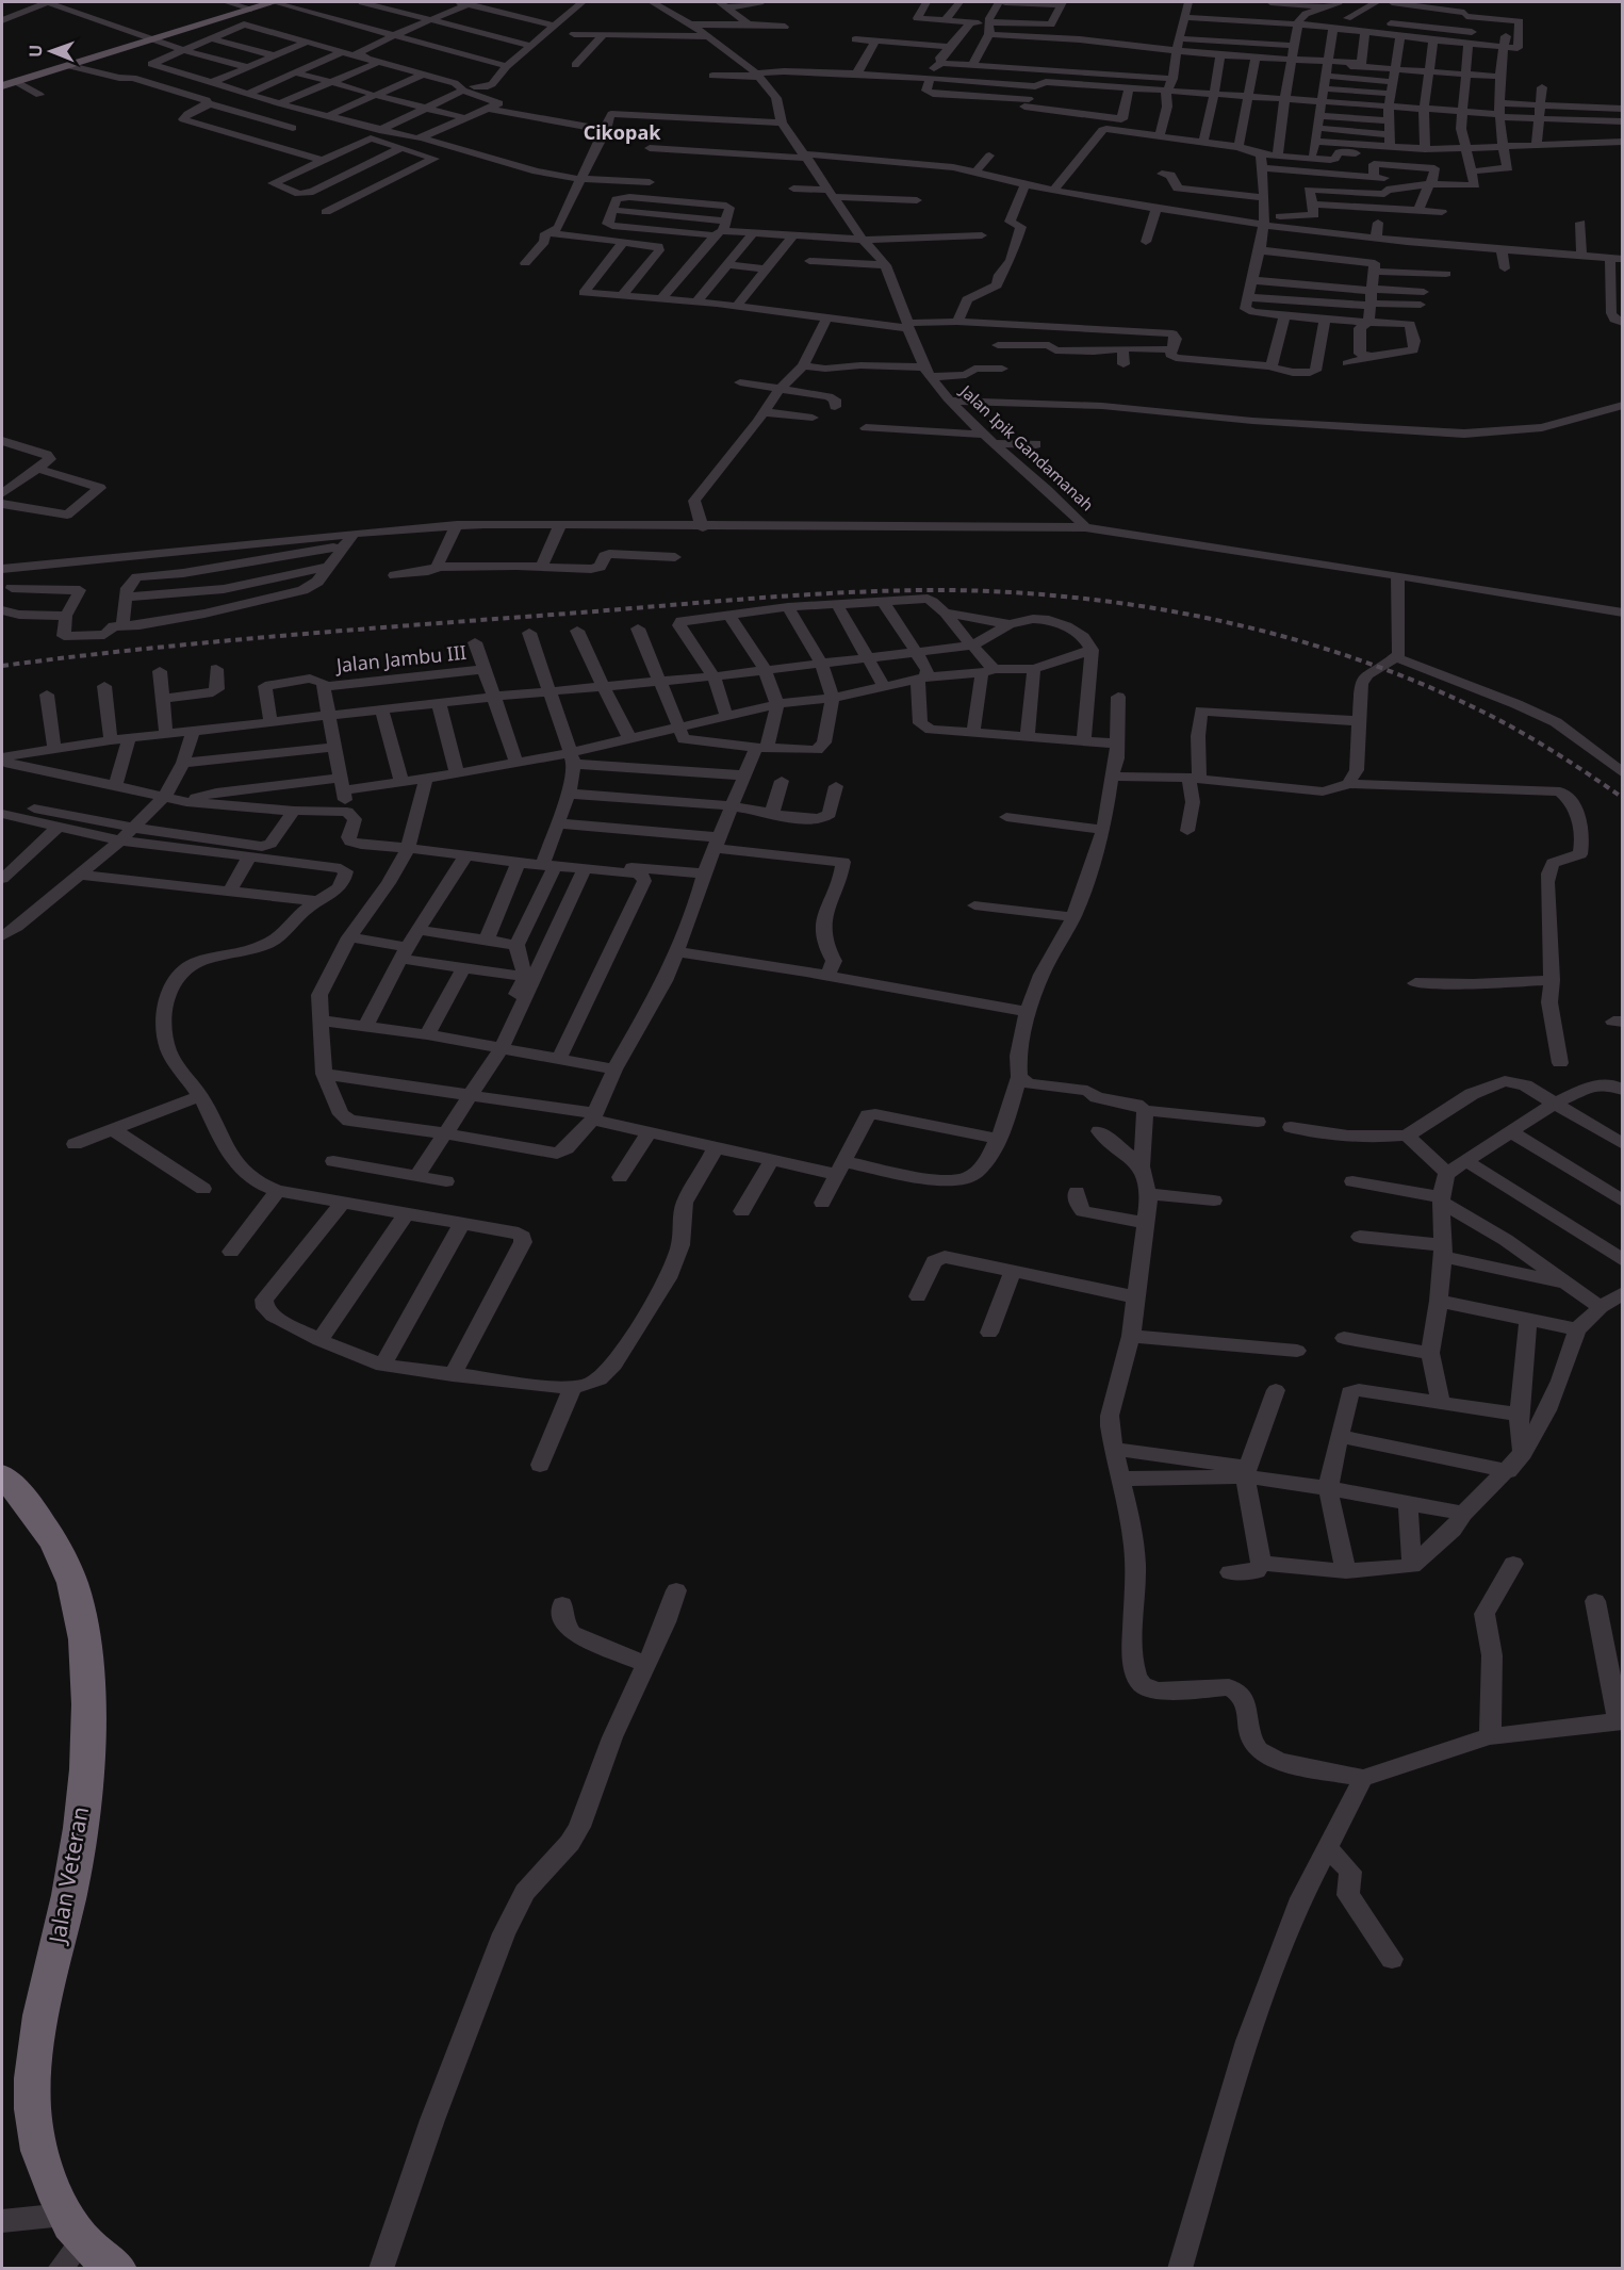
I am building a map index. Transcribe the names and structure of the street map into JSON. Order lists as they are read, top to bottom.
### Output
{
  "streets": {
    "highway": ["Jalan Veteran"],
    "street": ["Jalan Ipik Gandamanah", "Jalan Jambu III"]
  },
  "districts": ["Cikopak"],
  "north": "left"
}
